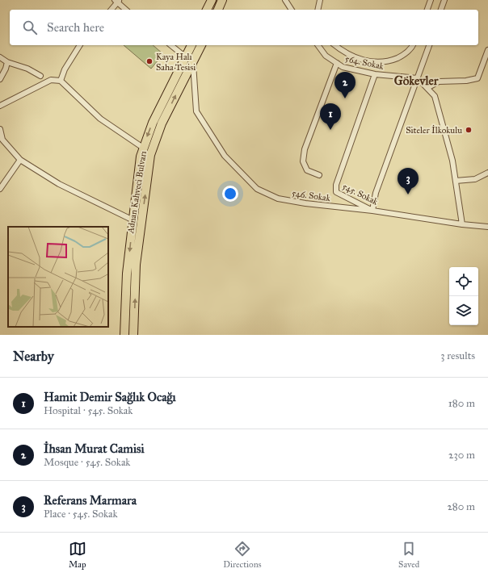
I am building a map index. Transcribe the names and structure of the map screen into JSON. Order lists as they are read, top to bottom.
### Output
{
  "streets": {
    "main road": ["Adnan Kahveci Bulvarı"],
    "street": ["564. Sokak", "545. Sokak", "546. Sokak"]
  },
  "crossings": [
    ["564. Sokak", "545. Sokak"],
    ["Adnan Kahveci Bulvarı", "546. Sokak"],
    ["545. Sokak", "546. Sokak"]
  ],
  "districts": ["Gökevler"],
  "places": ["Kaya Halı Saha Tesisi", "Siteler İlkokulu"],
  "page": {
    "search": "Search here",
    "pins": ["2", "1", "3"],
    "heading": ["Nearby", "3 results"],
    "list": [
      {
        "mark": "1",
        "name": "Hamit Demir Sağlık Ocağı",
        "note": "Hospital · 545. Sokak",
        "value": "180 m"
      },
      {
        "mark": "2",
        "name": "İhsan Murat Camisi",
        "note": "Mosque · 545. Sokak",
        "value": "230 m"
      },
      {
        "mark": "3",
        "name": "Referans Marmara",
        "note": "Place · 545. Sokak",
        "value": "280 m"
      }
    ],
    "nav": ["Map", "Directions", "Saved"]
  }
}
